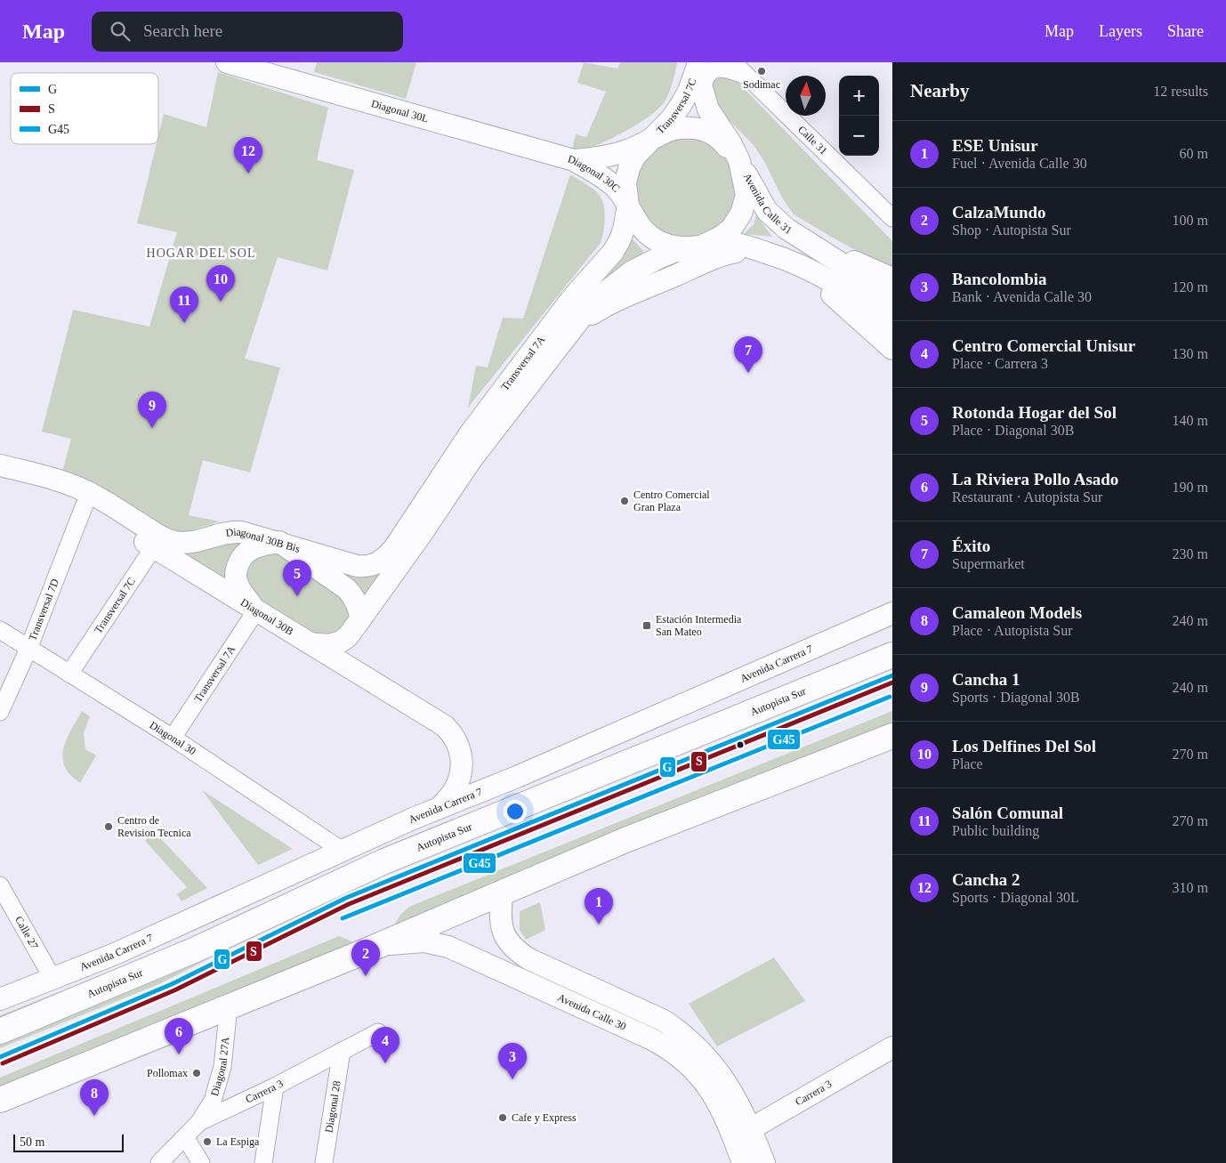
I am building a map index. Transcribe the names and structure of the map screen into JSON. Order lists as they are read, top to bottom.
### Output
{
  "streets": {
    "highway": ["Autopista Sur"],
    "main road": [
      "Transversal 7C",
      "Diagonal 30L",
      "Diagonal 30C",
      "Avenida Calle 31",
      "Transversal 7A",
      "Diagonal 30B Bis",
      "Diagonal 30B",
      "Avenida Carrera 7",
      "Avenida Calle 30",
      "Carrera 3"
    ],
    "street": [
      "Calle 31",
      "Transversal 7D",
      "Diagonal 30",
      "Calle 27",
      "Diagonal 27A",
      "Diagonal 28"
    ]
  },
  "crossings": [
    ["Transversal 7C", "Diagonal 30C"],
    ["Transversal 7C", "Avenida Calle 31"],
    ["Transversal 7C", "Transversal 7A"],
    ["Transversal 7C", "Diagonal 30B Bis"],
    ["Transversal 7C", "Diagonal 30B"],
    ["Transversal 7C", "Diagonal 30"],
    ["Diagonal 30L", "Diagonal 30C"],
    ["Diagonal 30C", "Avenida Calle 31"],
    ["Diagonal 30C", "Transversal 7A"],
    ["Avenida Calle 31", "Transversal 7A"],
    ["Transversal 7A", "Diagonal 30B Bis"],
    ["Transversal 7A", "Diagonal 30B"],
    ["Transversal 7A", "Diagonal 30"],
    ["Diagonal 30B Bis", "Diagonal 30B"],
    ["Transversal 7D", "Diagonal 30B"],
    ["Transversal 7D", "Diagonal 30"],
    ["Diagonal 30B", "Avenida Carrera 7"],
    ["Avenida Carrera 7", "Diagonal 30"],
    ["Avenida Carrera 7", "Calle 27"],
    ["Avenida Calle 30", "Carrera 3"],
    ["Diagonal 27A", "Carrera 3"],
    ["Carrera 3", "Diagonal 28"]
  ],
  "districts": ["HOGAR DEL SOL"],
  "places": {
    "other": [
      "Sodimac",
      "Centro Comercial Gran Plaza",
      "Centro de Revision Tecnica",
      "Pollomax",
      "Cafe y Express",
      "La Espiga"
    ],
    "transit": ["Estación Intermedia San Mateo"]
  },
  "lines": ["transit line G", "transit line S", "transit line G45"],
  "legend": ["G", "S", "G45"],
  "scale_bar": "50 m",
  "north": "top",
  "page": {
    "header": "Map",
    "search": "Search here",
    "nav": ["Map", "Layers", "Share"],
    "heading": ["Nearby", "12 results"],
    "map_buttons": ["+", "−"],
    "list": [
      {
        "mark": "1",
        "name": "ESE Unisur",
        "note": "Fuel · Avenida Calle 30",
        "value": "60 m"
      },
      {
        "mark": "2",
        "name": "CalzaMundo",
        "note": "Shop · Autopista Sur",
        "value": "100 m"
      },
      {
        "mark": "3",
        "name": "Bancolombia",
        "note": "Bank · Avenida Calle 30",
        "value": "120 m"
      },
      {
        "mark": "4",
        "name": "Centro Comercial Unisur",
        "note": "Place · Carrera 3",
        "value": "130 m"
      },
      {
        "mark": "5",
        "name": "Rotonda Hogar del Sol",
        "note": "Place · Diagonal 30B",
        "value": "140 m"
      },
      {
        "mark": "6",
        "name": "La Riviera Pollo Asado",
        "note": "Restaurant · Autopista Sur",
        "value": "190 m"
      },
      {
        "mark": "7",
        "name": "Éxito",
        "note": "Supermarket",
        "value": "230 m"
      },
      {
        "mark": "8",
        "name": "Camaleon Models",
        "note": "Place · Autopista Sur",
        "value": "240 m"
      },
      {
        "mark": "9",
        "name": "Cancha 1",
        "note": "Sports · Diagonal 30B",
        "value": "240 m"
      },
      {
        "mark": "10",
        "name": "Los Delfines Del Sol",
        "note": "Place",
        "value": "270 m"
      },
      {
        "mark": "11",
        "name": "Salón Comunal",
        "note": "Public building",
        "value": "270 m"
      },
      {
        "mark": "12",
        "name": "Cancha 2",
        "note": "Sports · Diagonal 30L",
        "value": "310 m"
      }
    ],
    "pins": [
      "12",
      "10",
      "11",
      "7",
      "9",
      "5",
      "1",
      "2",
      "6",
      "4",
      "3",
      "8"
    ],
    "scale": "50 m"
  }
}
